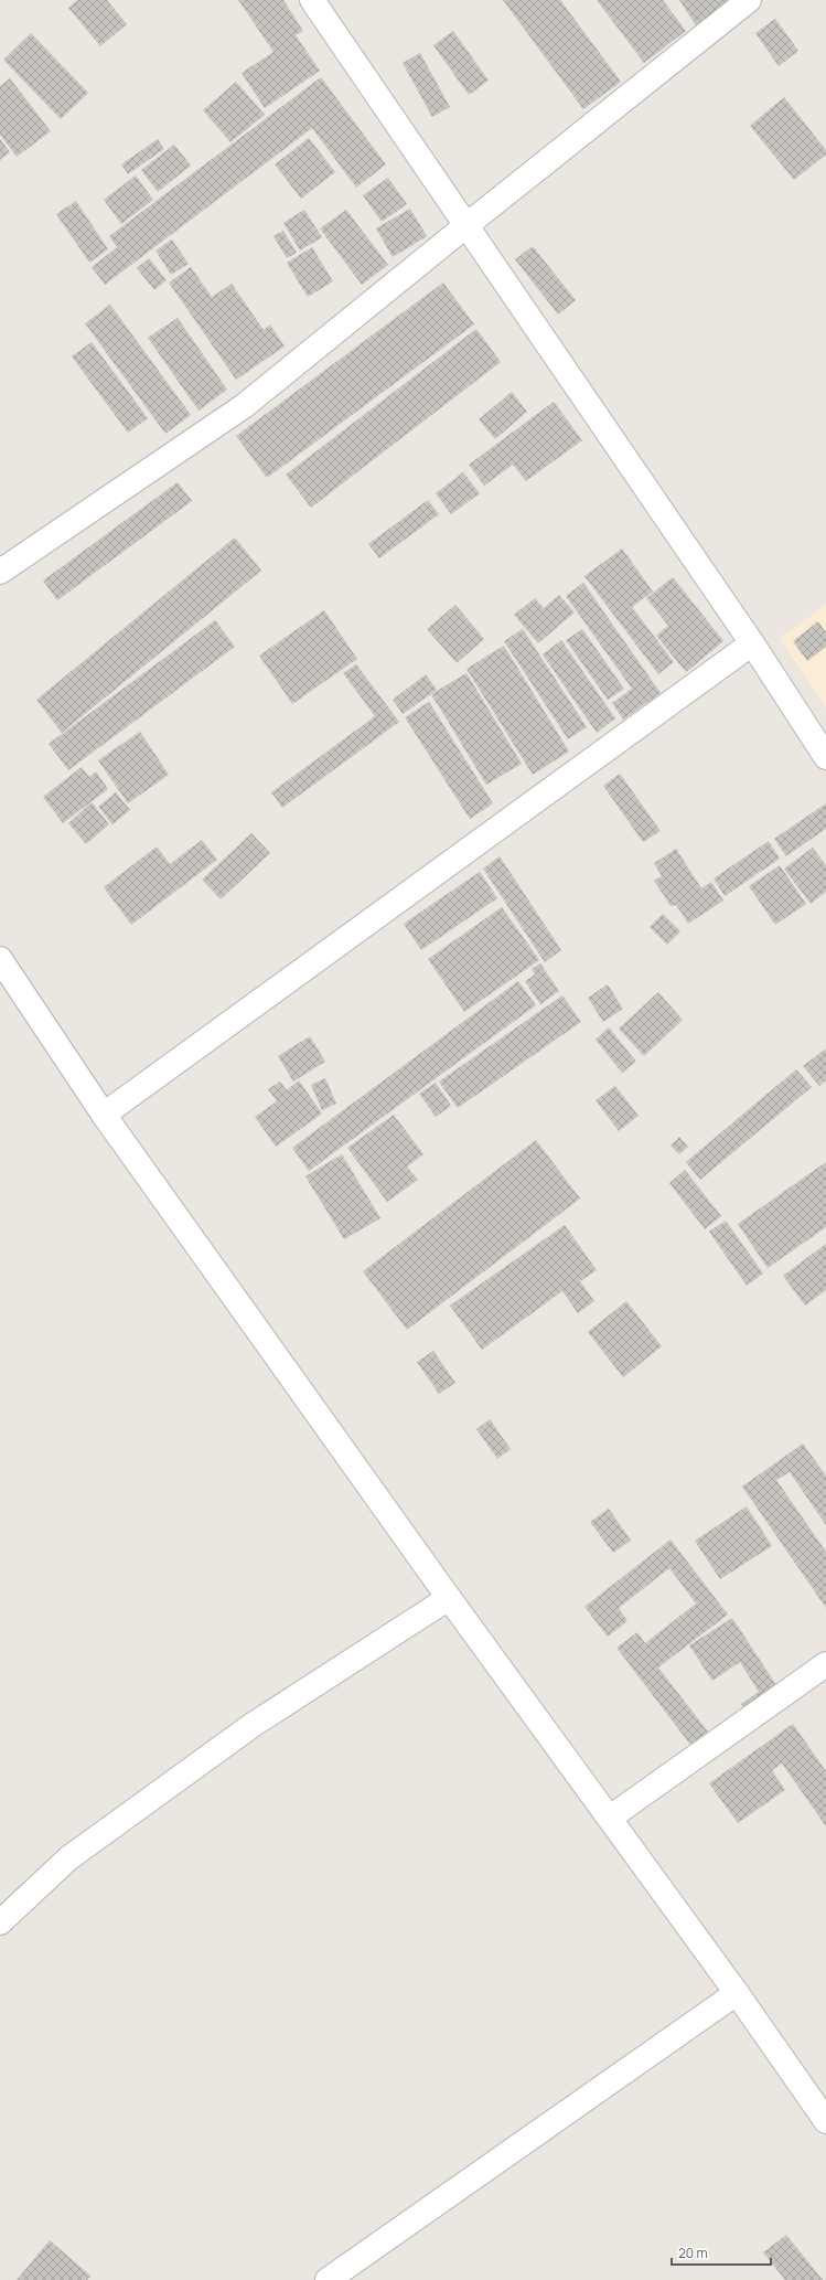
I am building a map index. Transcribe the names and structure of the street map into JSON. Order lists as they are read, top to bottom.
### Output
{
  "scale_bar": "20 m"
}
